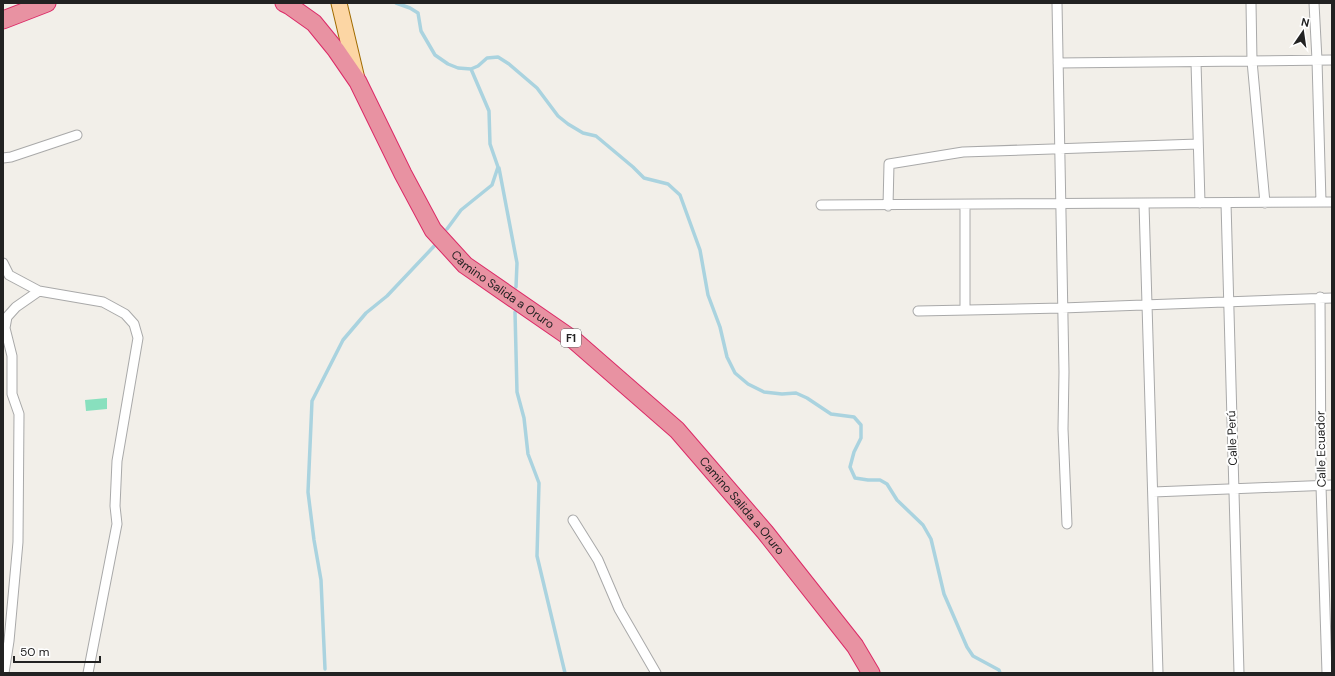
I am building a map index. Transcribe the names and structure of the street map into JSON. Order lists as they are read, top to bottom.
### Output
{
  "streets": {
    "highway": ["Camino Salida a Oruro", "F1"],
    "street": ["Calle Perú", "Calle Ecuador"]
  },
  "scale_bar": "50 m",
  "north": "top"
}
